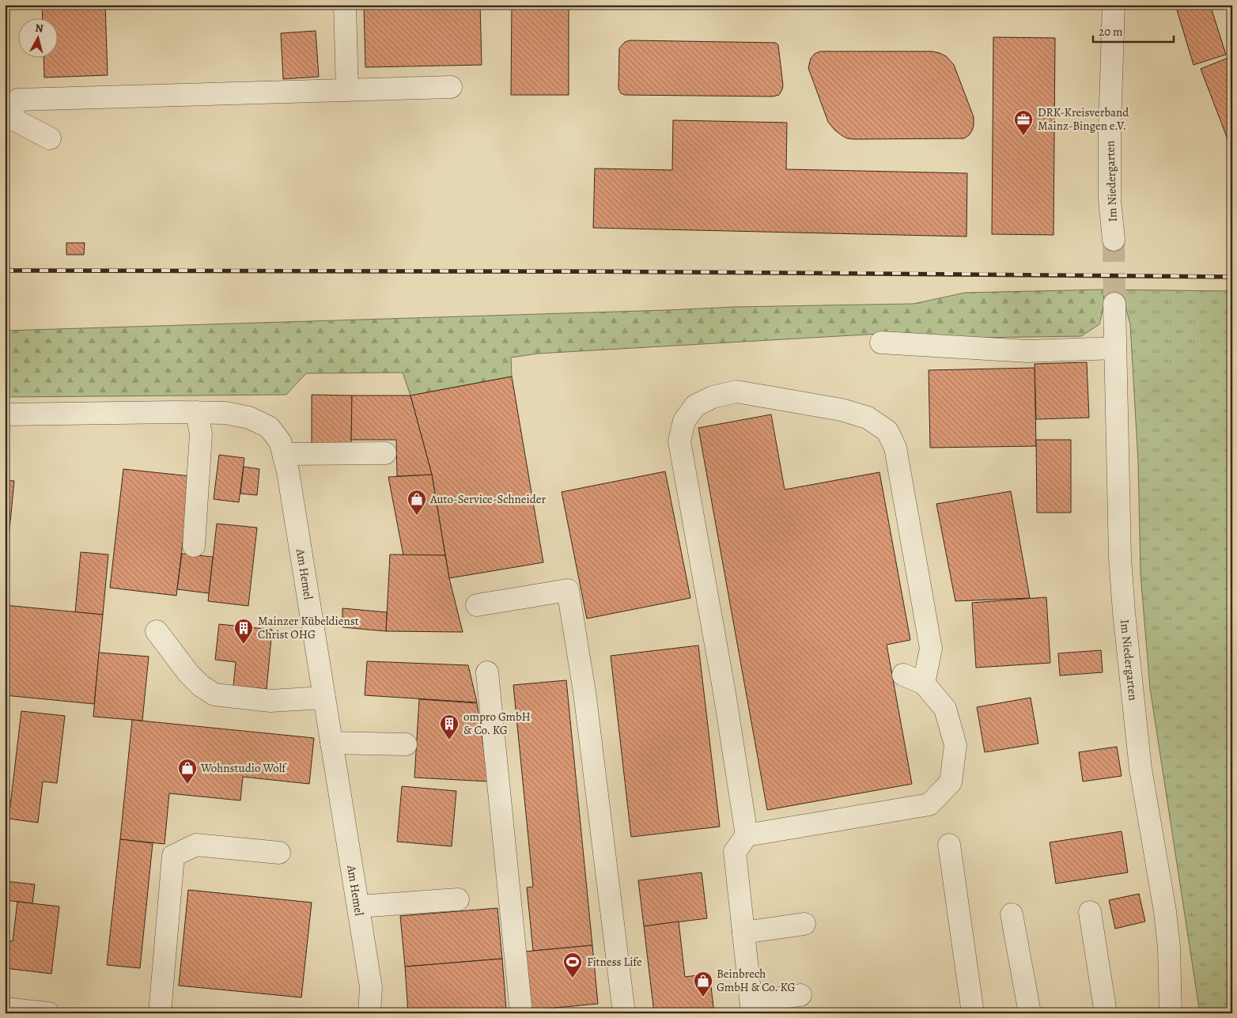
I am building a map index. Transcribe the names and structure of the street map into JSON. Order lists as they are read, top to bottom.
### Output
{
  "streets": {
    "street": ["Im Niedergarten", "Am Hemel"]
  },
  "places": {
    "office": ["DRK-Kreisverband Mainz-Bingen e.V."],
    "shop": ["Auto-Service-Schneider", "Wohnstudio Wolf", "Beinbrech GmbH & Co. KG"],
    "building": ["Mainzer Kübeldienst Christ OHG", "ompro GmbH & Co. KG"],
    "sports": ["Fitness Life"]
  },
  "scale_bar": "20 m",
  "north": "top"
}
